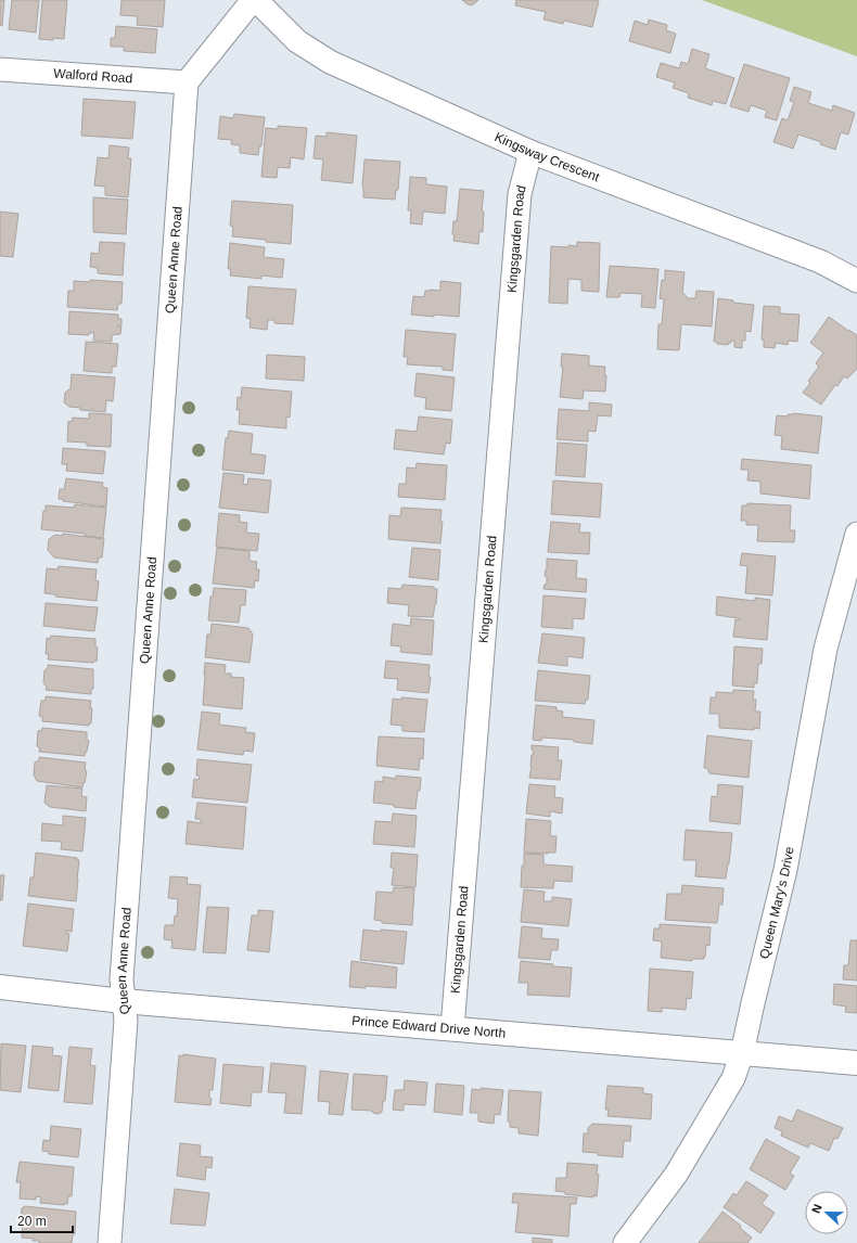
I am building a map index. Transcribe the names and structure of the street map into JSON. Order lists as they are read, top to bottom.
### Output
{
  "streets": {
    "street": [
      "Walford Road",
      "Kingsway Crescent",
      "Kingsgarden Road",
      "Queen Anne Road",
      "Queen Mary's Drive",
      "Prince Edward Drive North"
    ]
  },
  "crossings": [
    ["Walford Road", "Queen Anne Road"],
    ["Kingsway Crescent", "Kingsgarden Road"],
    ["Kingsgarden Road", "Prince Edward Drive North"],
    ["Queen Anne Road", "Prince Edward Drive North"],
    ["Queen Mary's Drive", "Prince Edward Drive North"]
  ],
  "scale_bar": "20 m",
  "north": "left"
}
